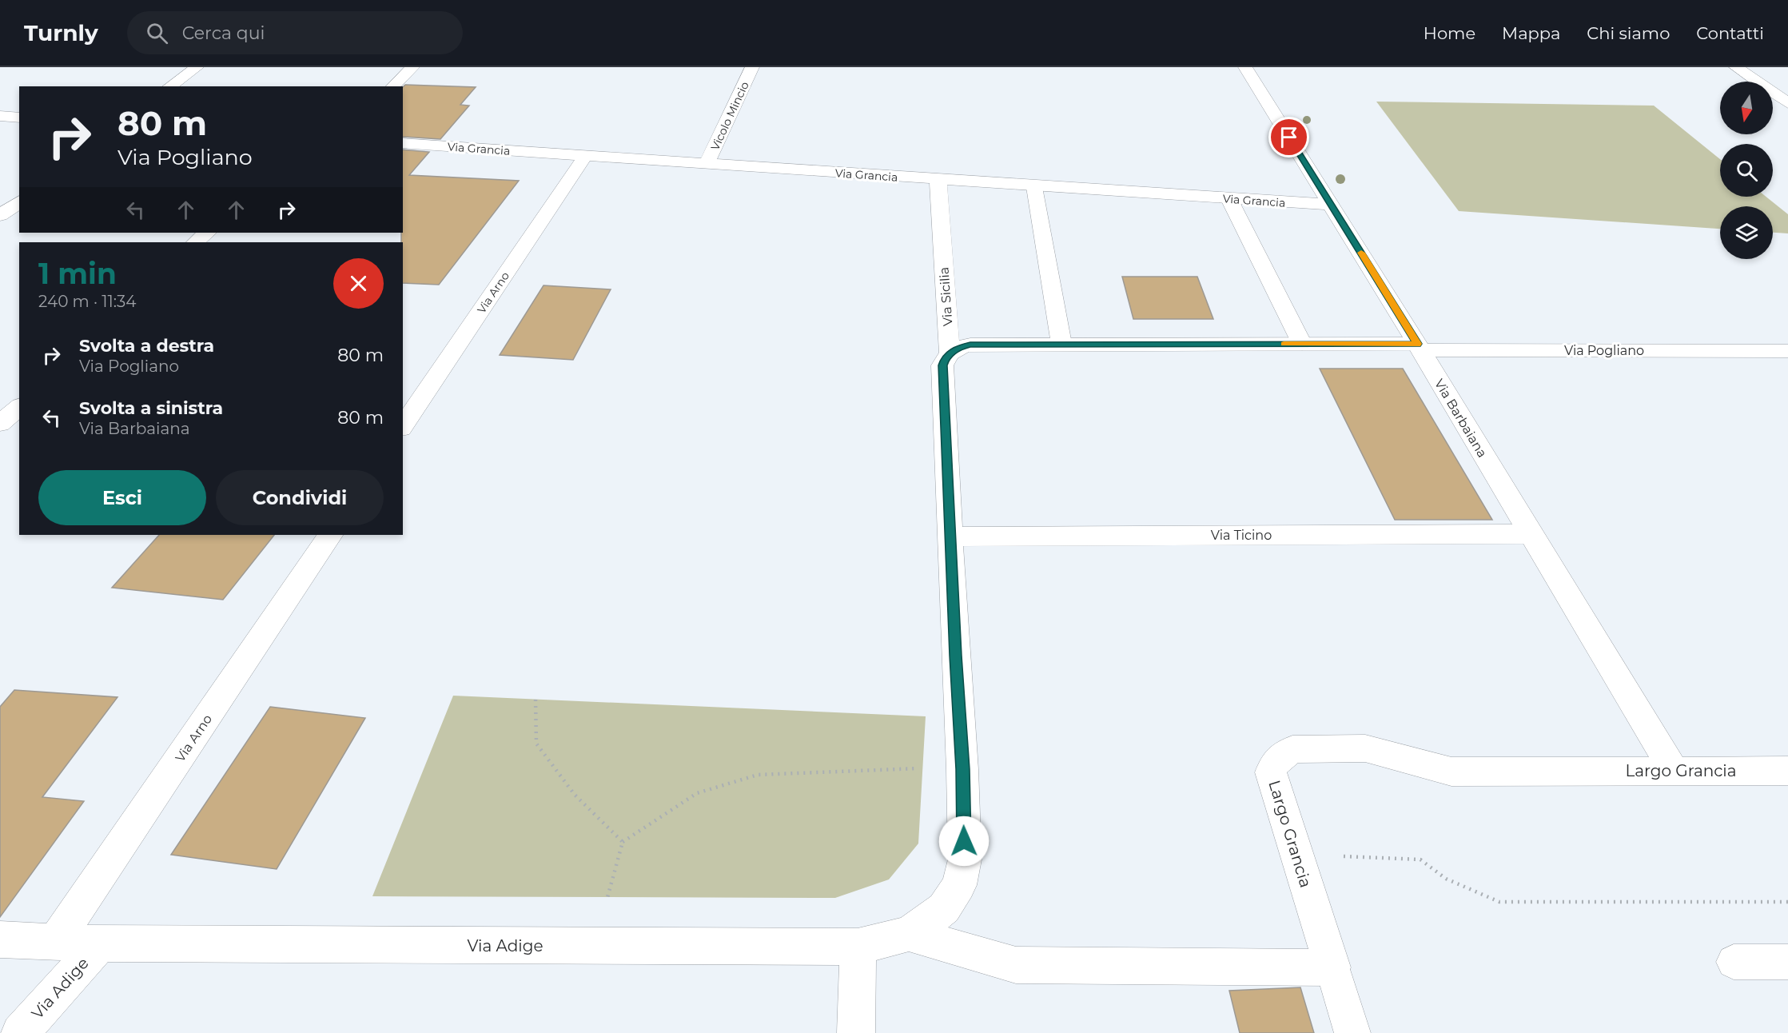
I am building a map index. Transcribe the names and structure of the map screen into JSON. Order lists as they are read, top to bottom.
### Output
{
  "streets": {
    "street": [
      "Vicolo Mincio",
      "Via Grancia",
      "Via Arno",
      "Via Sicilia",
      "Via Pogliano",
      "Via Barbaiana",
      "Via Ticino",
      "Largo Grancia",
      "Via Adige"
    ]
  },
  "crossings": [
    ["Vicolo Mincio", "Via Grancia"],
    ["Via Grancia", "Via Arno"],
    ["Via Grancia", "Via Sicilia"],
    ["Via Grancia", "Via Barbaiana"],
    ["Via Arno", "Via Adige"],
    ["Via Sicilia", "Via Pogliano"],
    ["Via Sicilia", "Via Ticino"],
    ["Via Sicilia", "Via Adige"],
    ["Via Pogliano", "Via Barbaiana"],
    ["Via Barbaiana", "Via Ticino"],
    ["Via Barbaiana", "Largo Grancia"]
  ],
  "north": "bottom",
  "page": {
    "header": "Turnly",
    "search": "Cerca qui",
    "nav": [
      "Home",
      "Mappa",
      "Chi siamo",
      "Contatti"
    ],
    "turn": ["80 m", "Via Pogliano"],
    "heading": ["1 min", "240 m · 11:34"],
    "list": [
      {
        "name": "Svolta a destra",
        "note": "Via Pogliano",
        "value": "80 m"
      },
      {
        "name": "Svolta a sinistra",
        "note": "Via Barbaiana",
        "value": "80 m"
      }
    ],
    "buttons": ["Esci", "Condividi"]
  }
}
